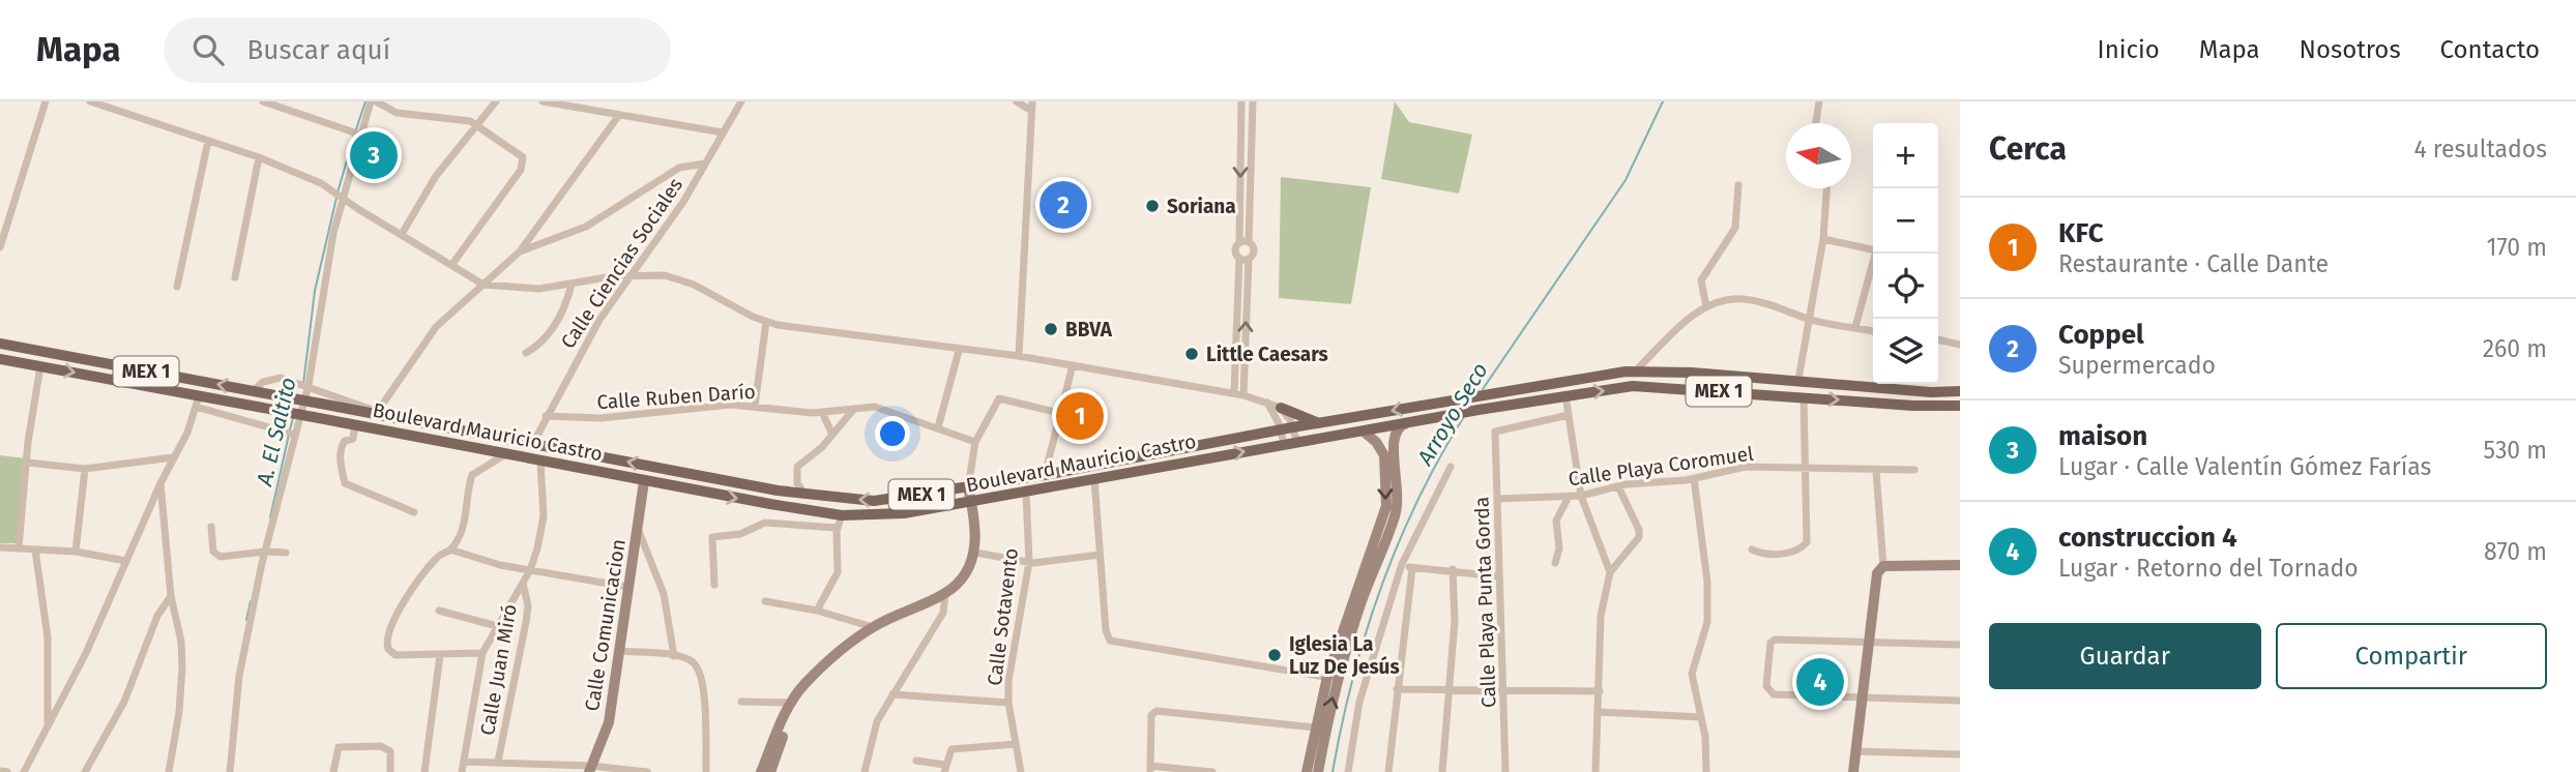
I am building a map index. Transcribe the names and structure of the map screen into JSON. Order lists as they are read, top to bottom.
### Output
{
  "streets": {
    "main road": ["MEX 1", "Boulevard Mauricio Castro"],
    "street": [
      "Calle Ciencias Sociales",
      "Calle Ruben Darío",
      "Calle Playa Coromuel",
      "Calle Playa Punta Gorda",
      "Calle Sotavento",
      "Calle Comunicacion",
      "Calle Juan Miró"
    ]
  },
  "crossings": [
    ["Calle Ciencias Sociales", "Calle Ruben Darío"],
    ["Calle Ciencias Sociales", "Boulevard Mauricio Castro"],
    ["Boulevard Mauricio Castro", "Calle Sotavento"],
    ["Boulevard Mauricio Castro", "Calle Comunicacion"],
    ["Calle Playa Coromuel", "Calle Playa Punta Gorda"]
  ],
  "water": ["Arroyo Seco", "A. El Saltito"],
  "places": [
    "Soriana",
    "BBVA",
    "Little Caesars",
    "Iglesia La Luz De Jesús"
  ],
  "north": "left",
  "page": {
    "header": "Mapa",
    "search": "Buscar aquí",
    "nav": [
      "Inicio",
      "Mapa",
      "Nosotros",
      "Contacto"
    ],
    "heading": ["Cerca", "4 resultados"],
    "map_buttons": ["+", "−"],
    "pins": [
      "3",
      "2",
      "1",
      "4"
    ],
    "list": [
      {
        "mark": "1",
        "name": "KFC",
        "note": "Restaurante · Calle Dante",
        "value": "170 m"
      },
      {
        "mark": "2",
        "name": "Coppel",
        "note": "Supermercado",
        "value": "260 m"
      },
      {
        "mark": "3",
        "name": "maison",
        "note": "Lugar · Calle Valentín Gómez Farías",
        "value": "530 m"
      },
      {
        "mark": "4",
        "name": "construccion 4",
        "note": "Lugar · Retorno del Tornado",
        "value": "870 m"
      }
    ],
    "buttons": ["Guardar", "Compartir"]
  }
}
